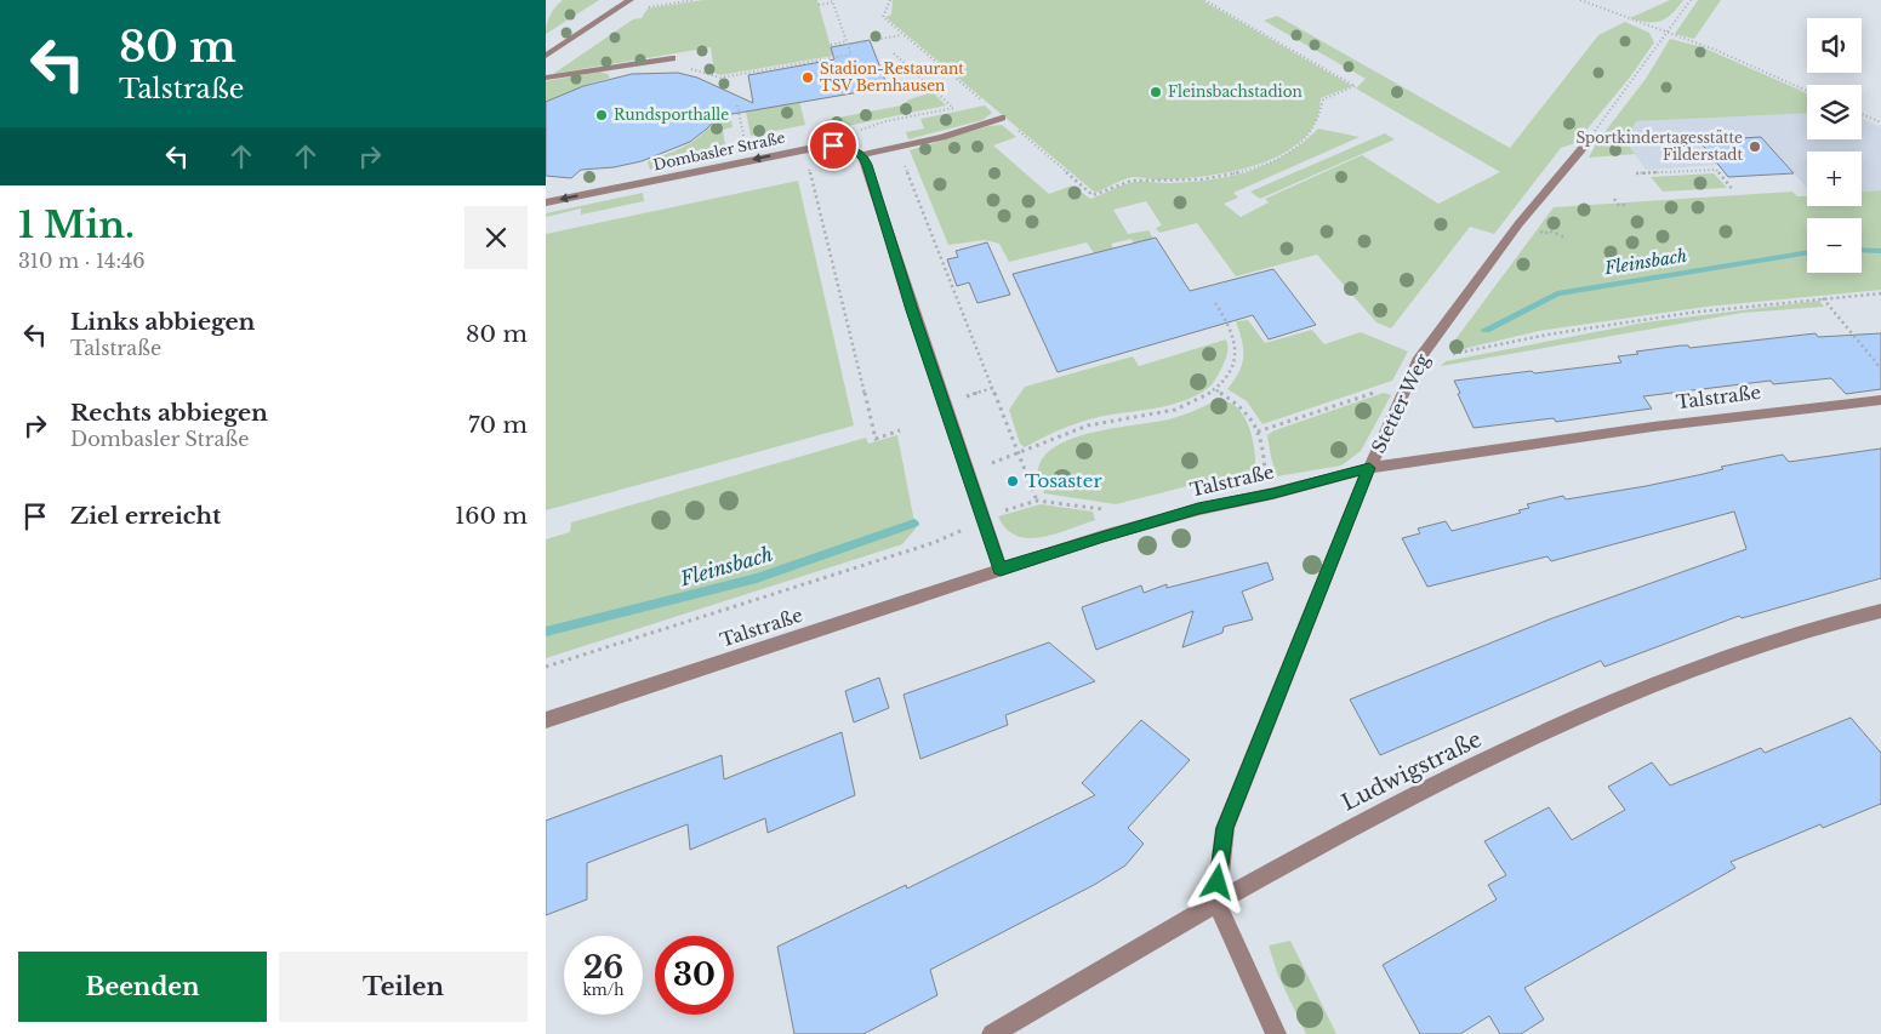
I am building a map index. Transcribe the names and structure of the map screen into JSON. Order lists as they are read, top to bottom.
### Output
{
  "streets": {
    "street": [
      "Dombasler Straße",
      "Talstraße",
      "Stetter Weg",
      "Ludwigstraße"
    ]
  },
  "crossings": [
    ["Talstraße", "Stetter Weg"],
    ["Stetter Weg", "Ludwigstraße"]
  ],
  "water": ["Fleinsbach"],
  "places": [
    "Stadion-Restaurant TSV Bernhausen",
    "Fleinsbachstadion",
    "Rundsporthalle",
    "Sportkindertagesstätte Filderstadt",
    "Tosaster"
  ],
  "page": {
    "turn": ["80 m", "Talstraße"],
    "map_buttons": ["+", "−"],
    "heading": ["1 Min.", "310 m · 14:46"],
    "list": [
      {
        "name": "Links abbiegen",
        "note": "Talstraße",
        "value": "80 m"
      },
      {
        "name": "Rechts abbiegen",
        "note": "Dombasler Straße",
        "value": "70 m"
      },
      {
        "name": "Ziel erreicht",
        "value": "160 m"
      }
    ],
    "speed": "26 km/h",
    "limit": "30",
    "buttons": ["Beenden", "Teilen"]
  }
}
